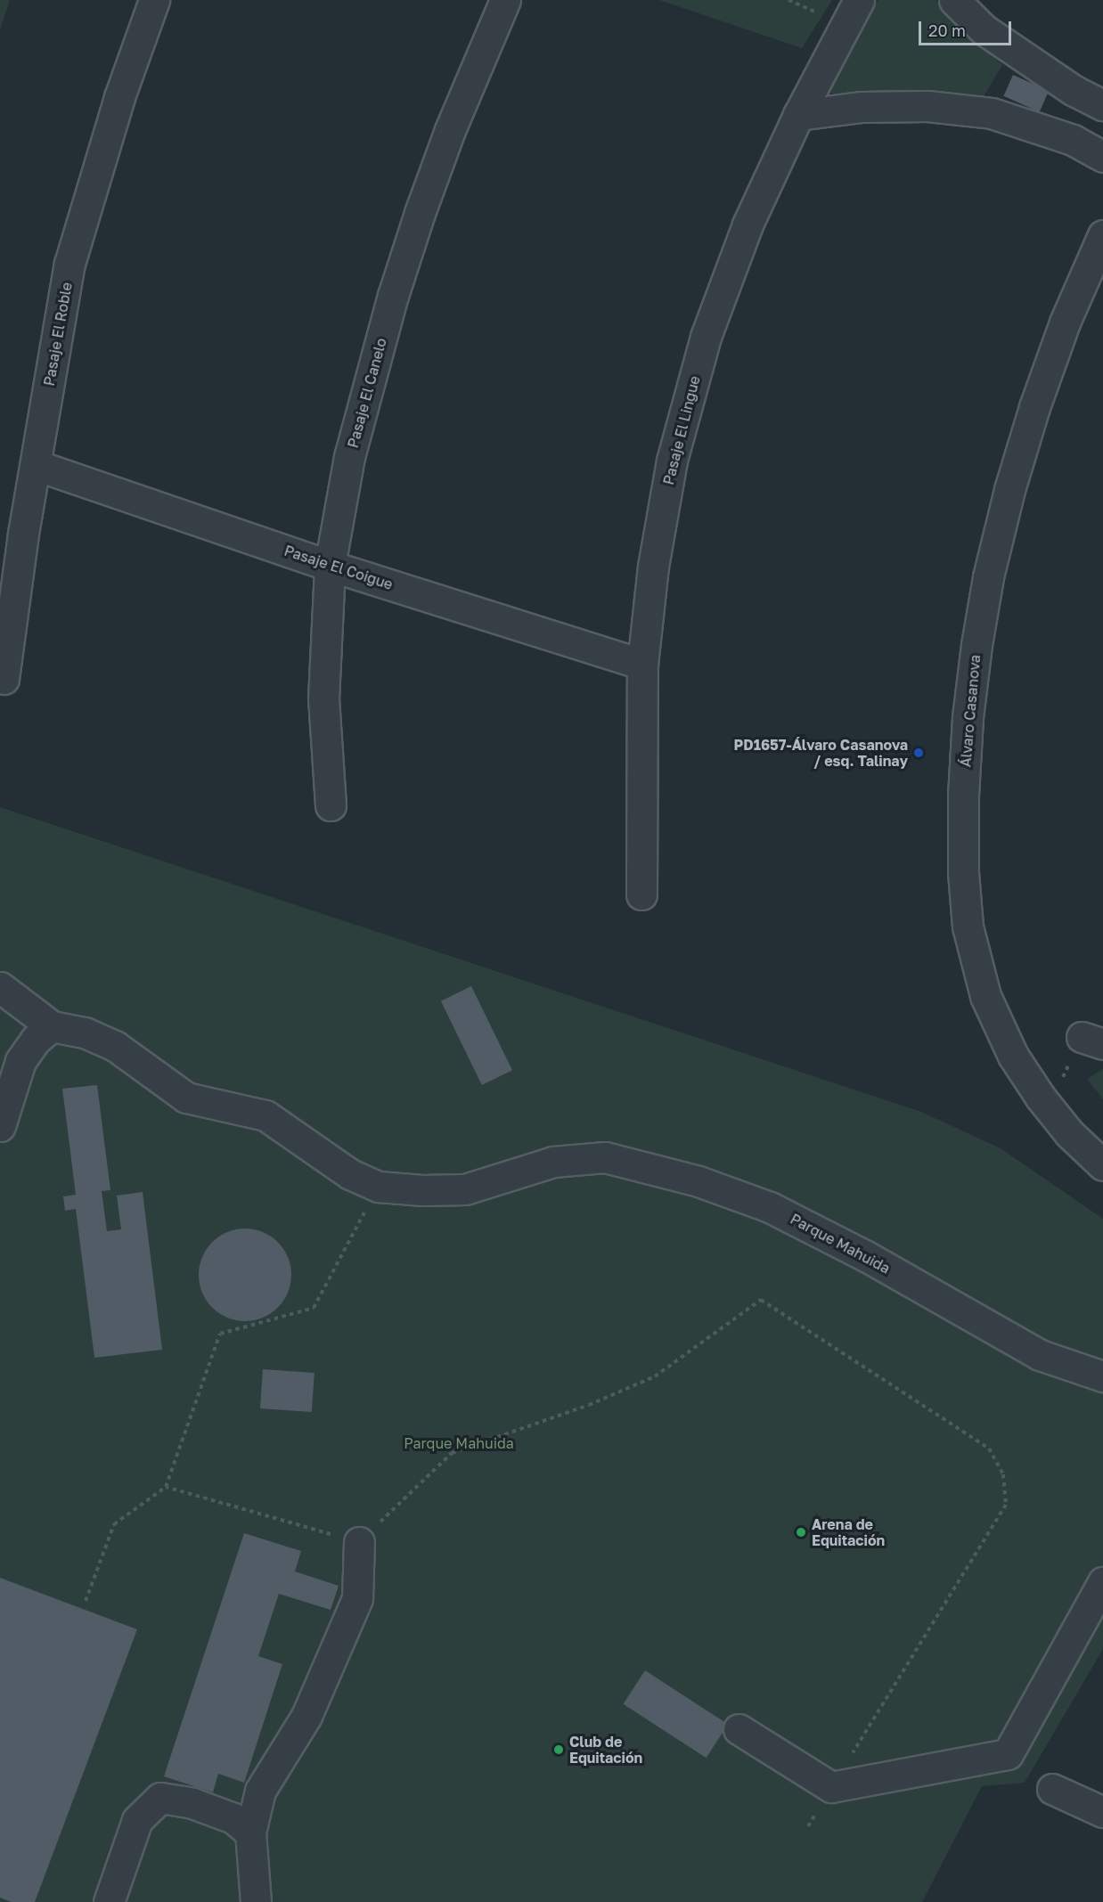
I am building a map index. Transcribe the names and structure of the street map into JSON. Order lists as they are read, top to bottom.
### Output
{
  "streets": {
    "street": [
      "Pasaje El Roble",
      "Pasaje El Canelo",
      "Pasaje El Lingue",
      "Pasaje El Coigue",
      "Álvaro Casanova",
      "Parque Mahuida"
    ]
  },
  "crossings": [
    ["Pasaje El Roble", "Pasaje El Coigue"],
    ["Pasaje El Canelo", "Pasaje El Coigue"],
    ["Pasaje El Lingue", "Pasaje El Coigue"]
  ],
  "parks": ["Parque Mahuida"],
  "places": ["PD1657-Álvaro Casanova / esq. Talinay", "Arena de Equitación", "Club de Equitación"],
  "scale_bar": "20 m"
}
